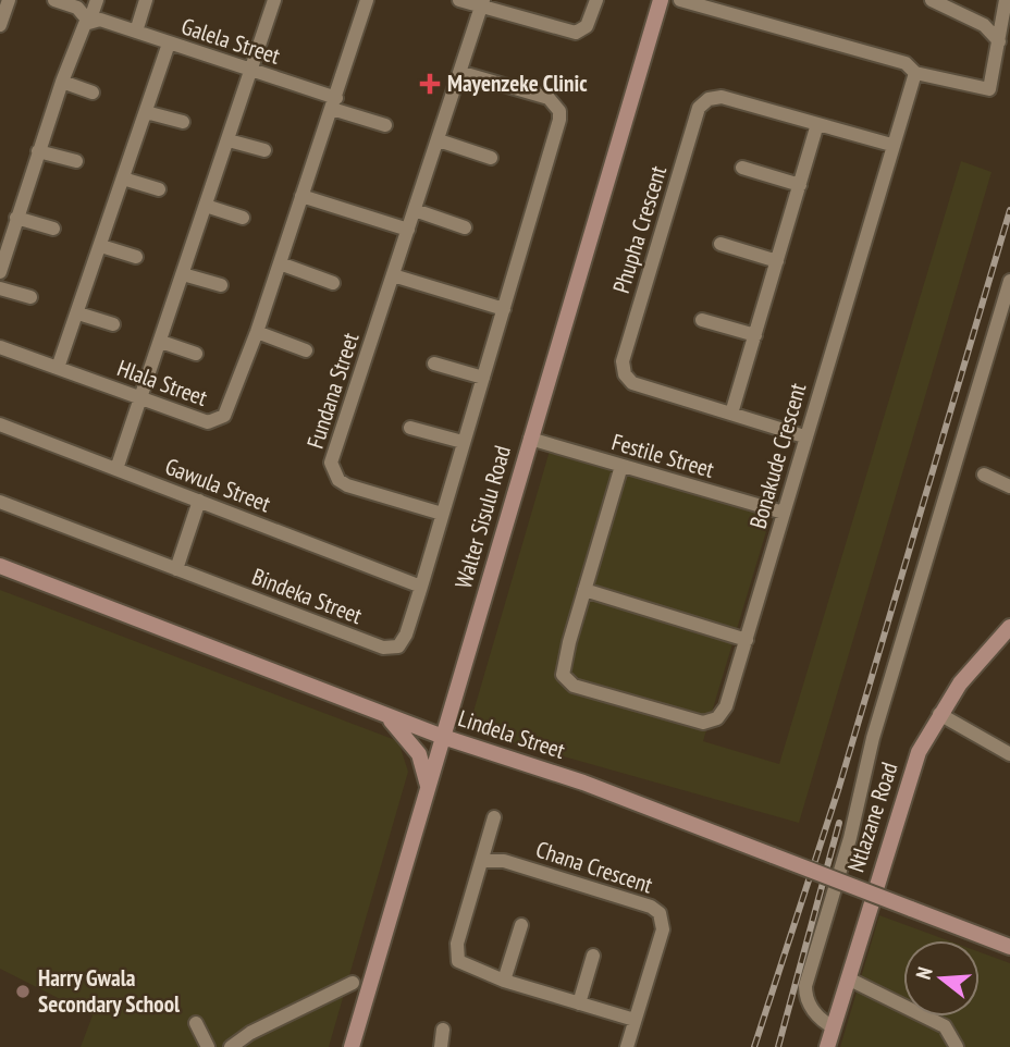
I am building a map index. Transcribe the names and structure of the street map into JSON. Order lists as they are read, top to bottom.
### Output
{
  "streets": {
    "street": [
      "Galela Street",
      "Phupha Crescent",
      "Hlala Street",
      "Fundana Street",
      "Festile Street",
      "Bonakude Crescent",
      "Gawula Street",
      "Walter Sisulu Road",
      "Bindeka Street",
      "Lindela Street",
      "Ntlazane Road",
      "Chana Crescent"
    ]
  },
  "crossings": [
    ["Galela Street", "Hlala Street"],
    ["Phupha Crescent", "Bonakude Crescent"],
    ["Fundana Street", "Bindeka Street"],
    ["Festile Street", "Bonakude Crescent"],
    ["Festile Street", "Walter Sisulu Road"],
    ["Gawula Street", "Bindeka Street"],
    ["Walter Sisulu Road", "Lindela Street"]
  ],
  "places": {
    "health": ["Mayenzeke Clinic"],
    "other": ["Harry Gwala Secondary School"]
  },
  "north": "left"
}
